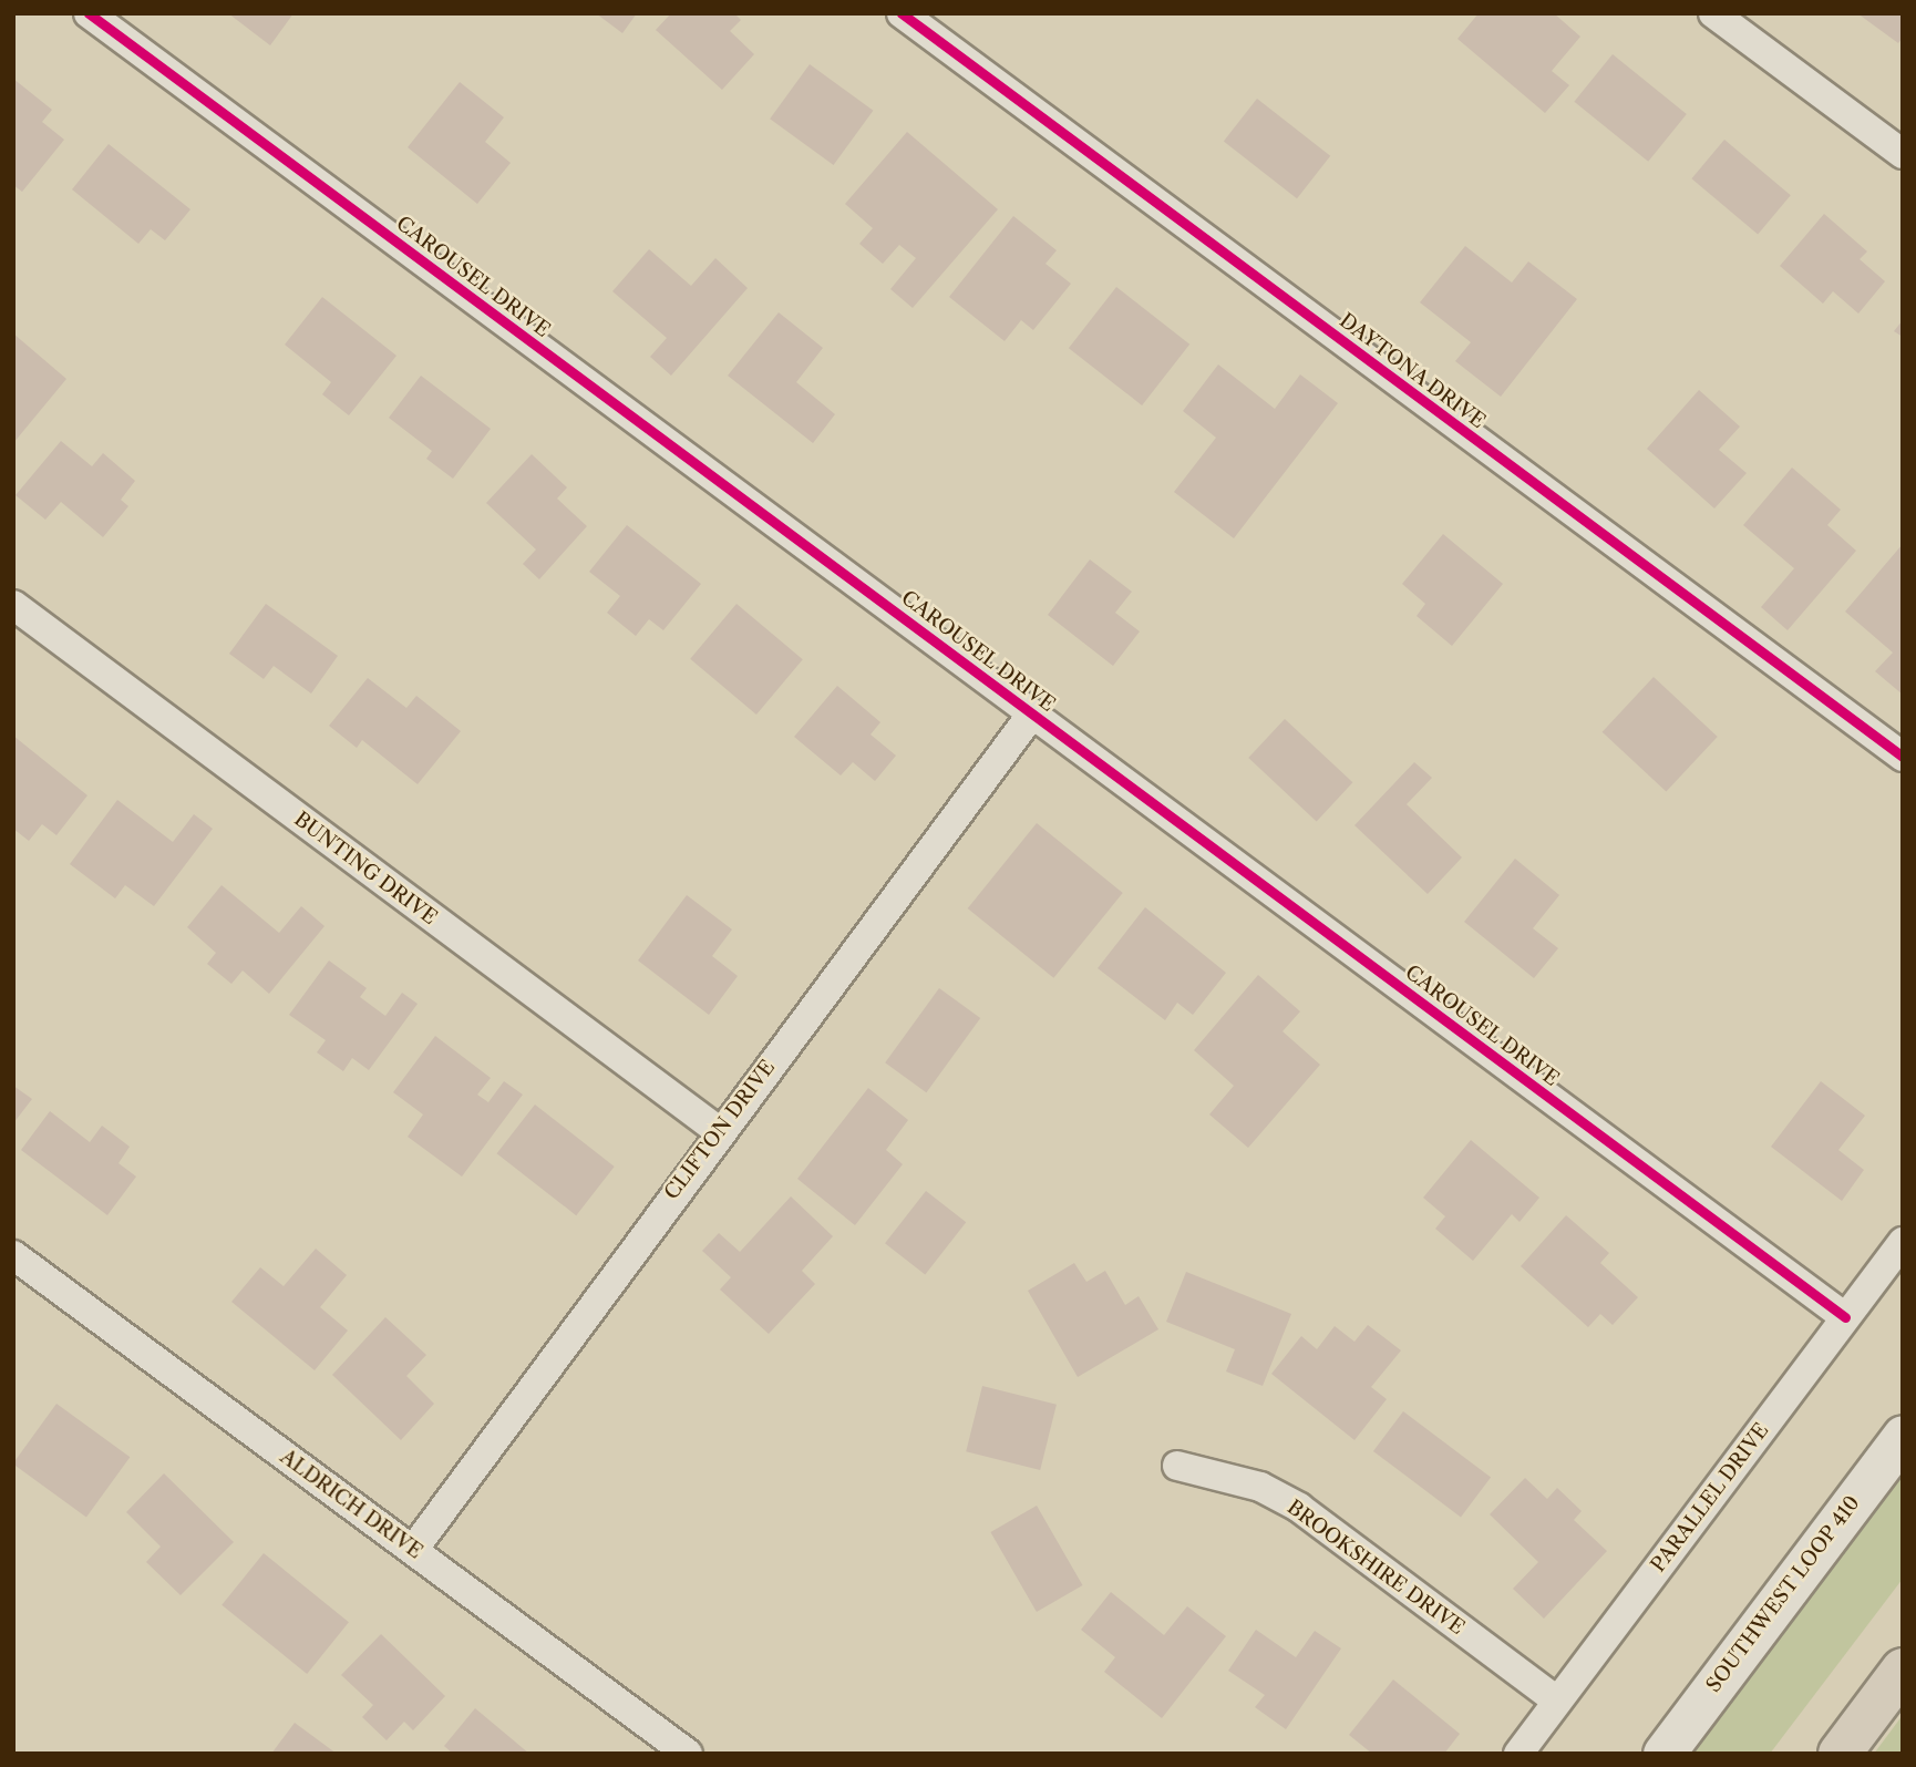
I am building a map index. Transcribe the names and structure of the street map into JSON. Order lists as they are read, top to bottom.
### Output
{
  "streets": {
    "main road": ["SOUTHWEST LOOP 410"],
    "street": [
      "CAROUSEL DRIVE",
      "DAYTONA DRIVE",
      "BUNTING DRIVE",
      "CLIFTON DRIVE",
      "PARALLEL DRIVE",
      "ALDRICH DRIVE",
      "BROOKSHIRE DRIVE"
    ]
  },
  "crossings": [
    ["CAROUSEL DRIVE", "CLIFTON DRIVE"],
    ["CAROUSEL DRIVE", "PARALLEL DRIVE"],
    ["BUNTING DRIVE", "CLIFTON DRIVE"],
    ["CLIFTON DRIVE", "ALDRICH DRIVE"],
    ["PARALLEL DRIVE", "BROOKSHIRE DRIVE"]
  ]
}
